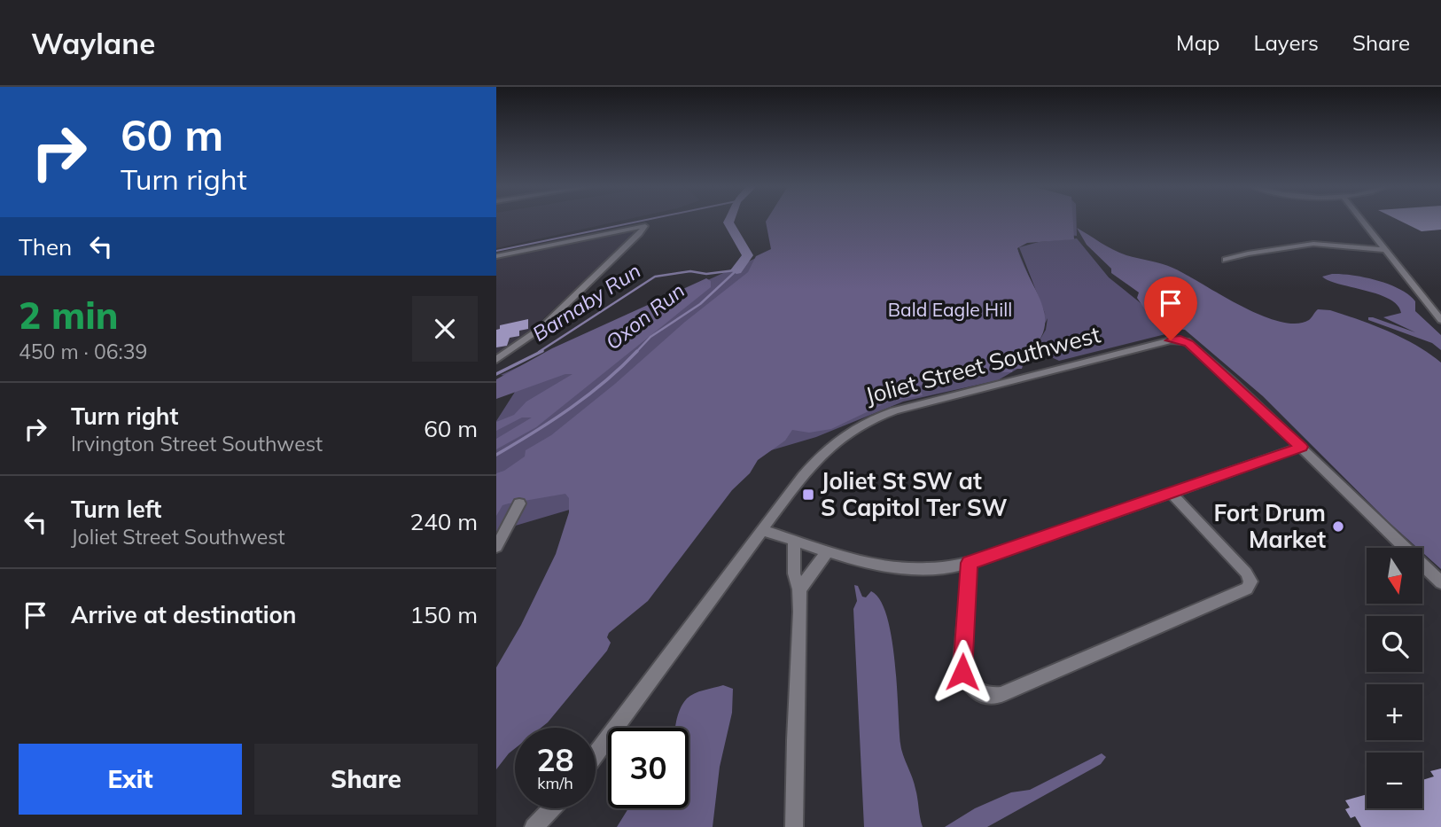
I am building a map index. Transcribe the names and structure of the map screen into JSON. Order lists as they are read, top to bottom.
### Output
{
  "streets": {
    "street": ["Joliet Street Southwest"]
  },
  "water": ["Barnaby Run", "Oxon Run"],
  "parks": ["Bald Eagle Hill"],
  "places": {
    "transit": ["Joliet St SW at S Capitol Ter SW"],
    "other": ["Fort Drum Market"]
  },
  "north": "bottom",
  "page": {
    "header": "Waylane",
    "nav": ["Map", "Layers", "Share"],
    "turn": ["60 m", "Turn right"],
    "then": "Then",
    "heading": ["2 min", "450 m · 06:39"],
    "list": [
      {
        "name": "Turn right",
        "note": "Irvington Street Southwest",
        "value": "60 m"
      },
      {
        "name": "Turn left",
        "note": "Joliet Street Southwest",
        "value": "240 m"
      },
      {
        "name": "Arrive at destination",
        "value": "150 m"
      }
    ],
    "map_buttons": ["+", "−"],
    "speed": "28 km/h",
    "limit": "30",
    "buttons": ["Exit", "Share"]
  }
}
